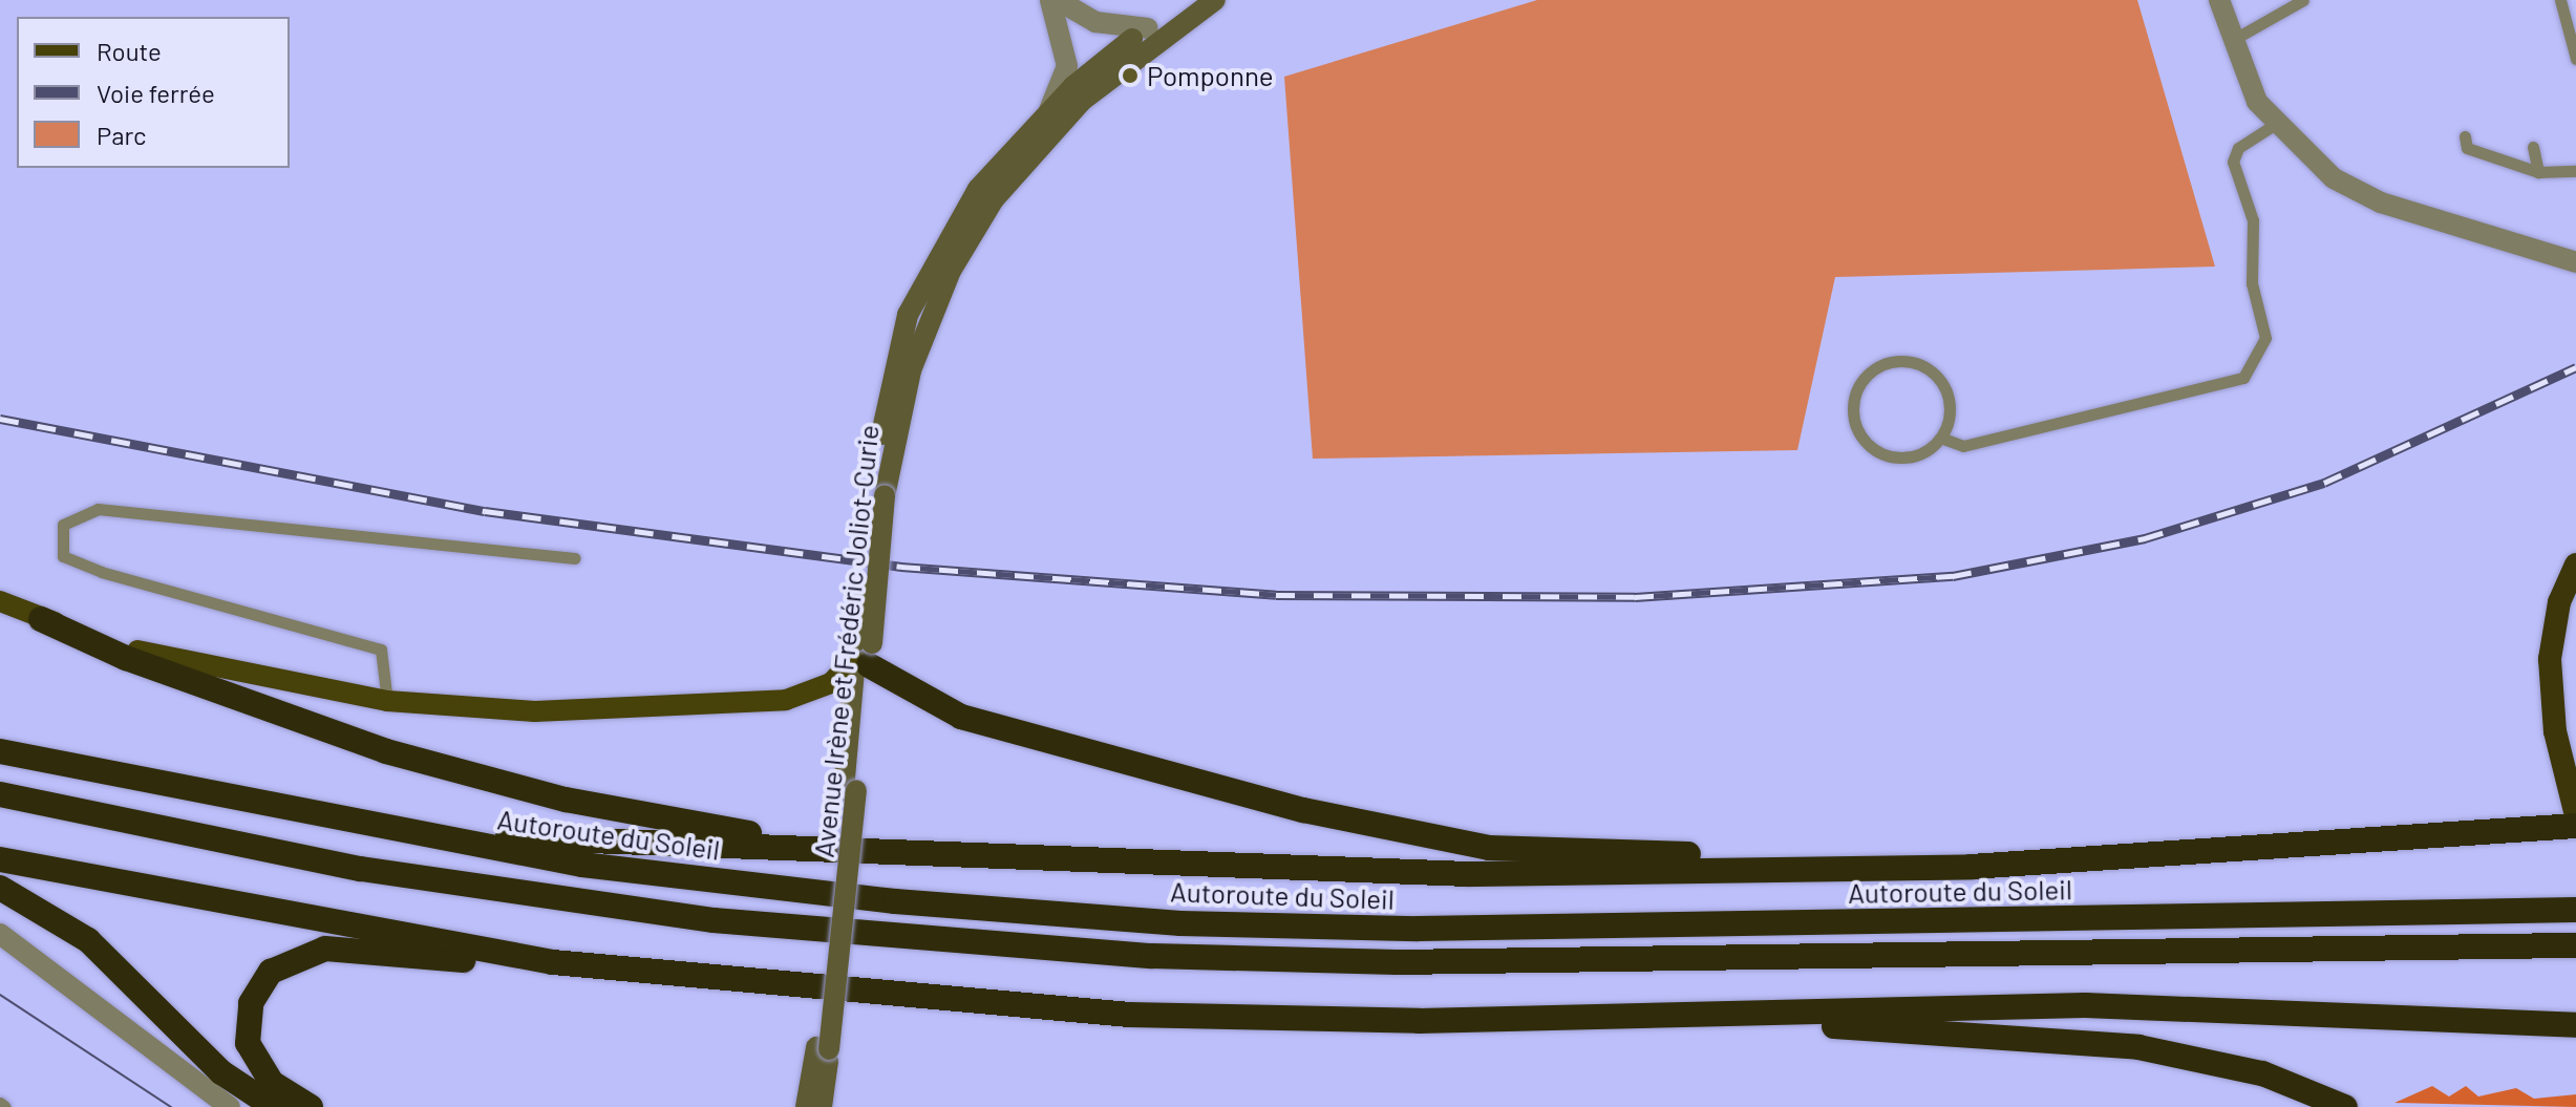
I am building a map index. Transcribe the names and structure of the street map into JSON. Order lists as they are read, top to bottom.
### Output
{
  "streets": {
    "highway": ["Autoroute du Soleil"],
    "main road": ["Avenue Irène et Frédéric Joliot-Curie"]
  },
  "places": ["Pomponne"],
  "legend": ["Route", "Voie ferrée", "Parc"]
}
